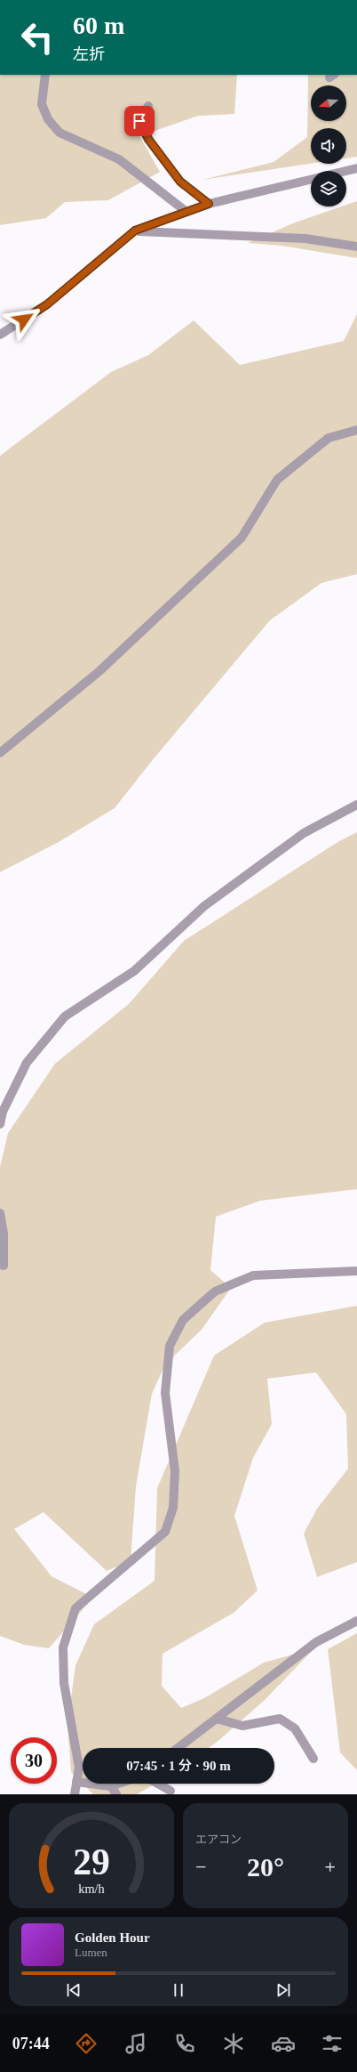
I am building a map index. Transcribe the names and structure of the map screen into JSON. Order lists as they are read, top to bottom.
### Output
{
  "north": "left",
  "page": {
    "turn": ["60 m", "左折"],
    "limit": "30",
    "trip": "07:45 · 1 分 · 90 m",
    "tile": "エアコン",
    "heat": ["−", "20°", "+"],
    "song": ["Golden Hour", "Lumen"],
    "tabs": "07:44",
    "gauge": ["29", "km/h"]
  }
}
